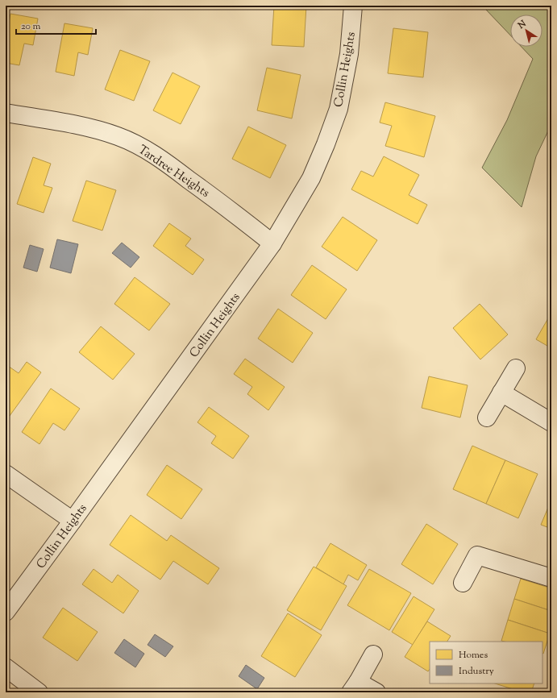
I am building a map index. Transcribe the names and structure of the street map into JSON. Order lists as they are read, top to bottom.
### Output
{
  "streets": {
    "street": ["Collin Heights", "Tardree Heights"]
  },
  "crossings": [
    ["Collin Heights", "Tardree Heights"]
  ],
  "legend": ["Homes", "Industry"],
  "scale_bar": "20 m",
  "north": "top left"
}
